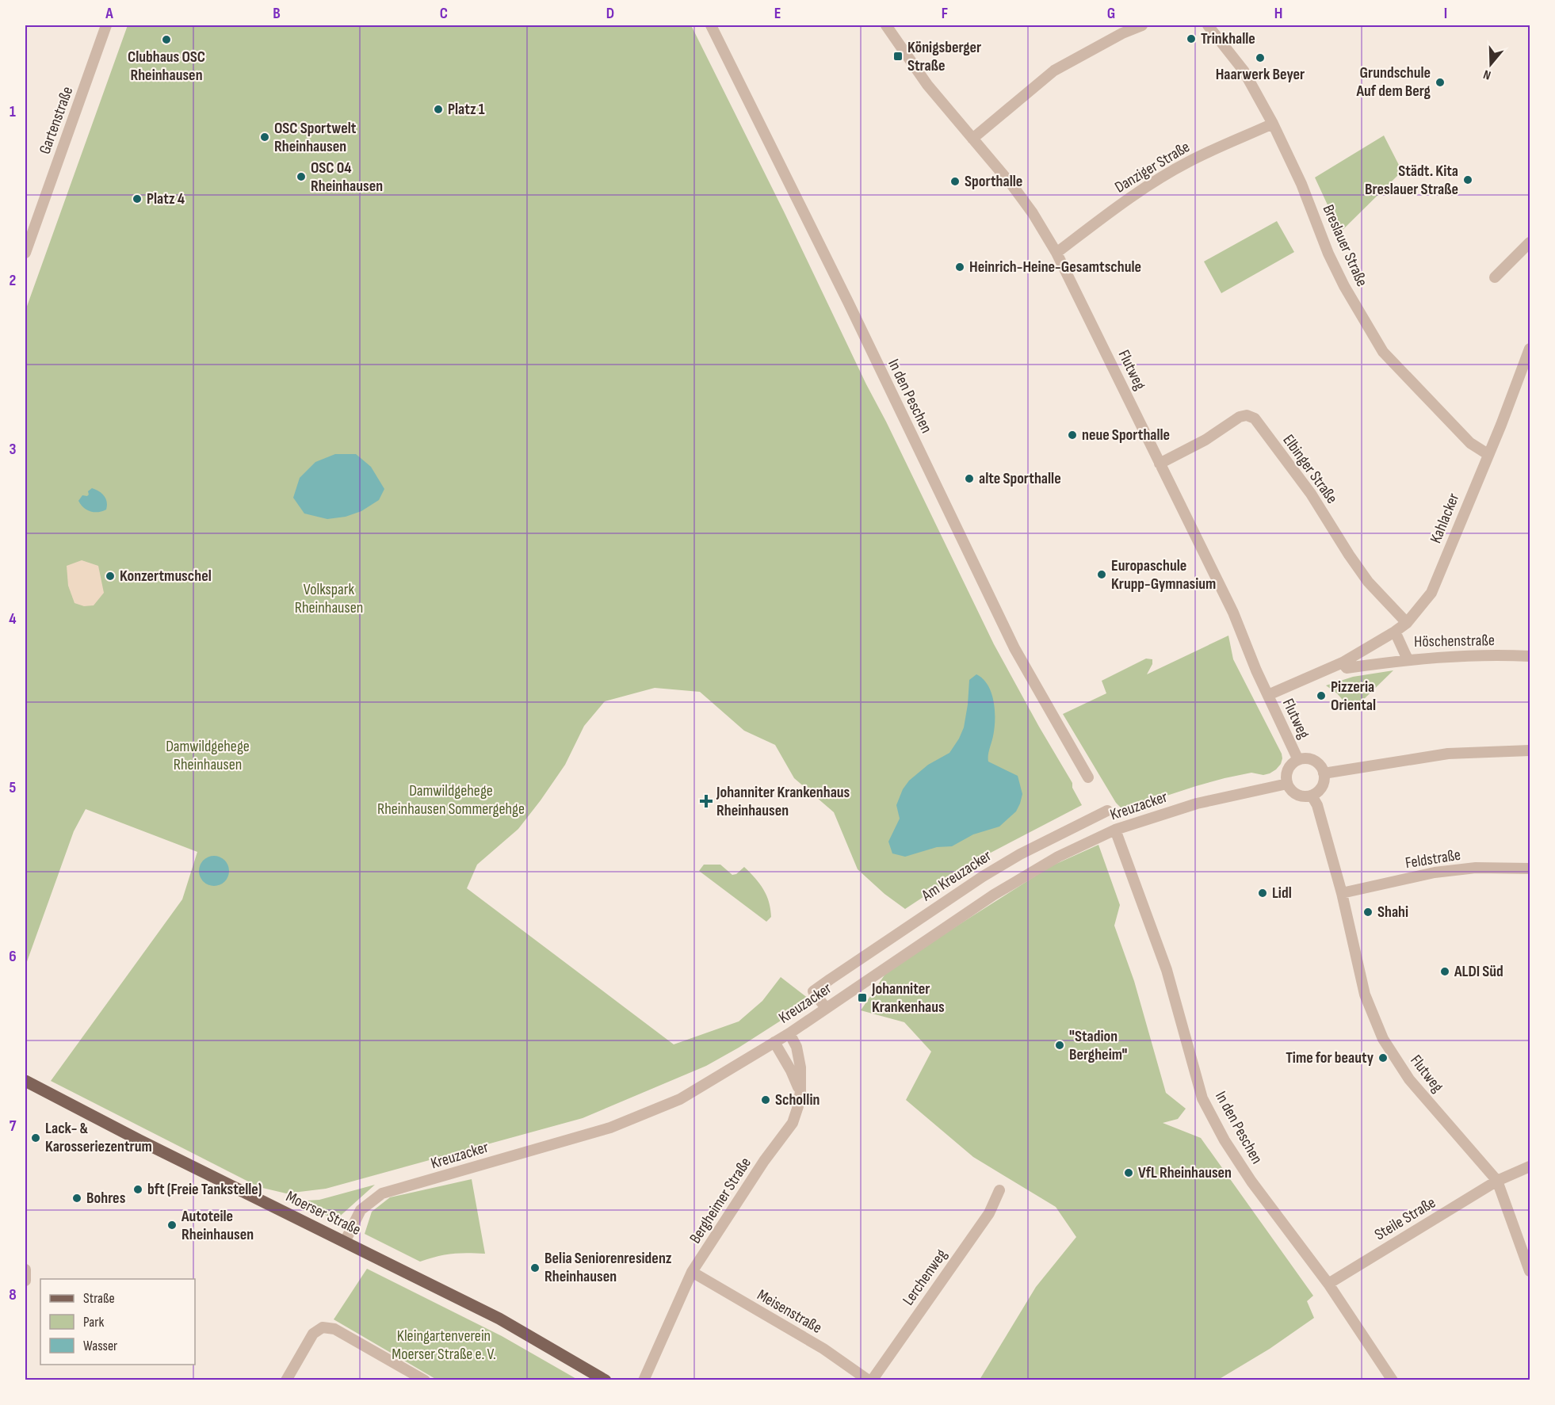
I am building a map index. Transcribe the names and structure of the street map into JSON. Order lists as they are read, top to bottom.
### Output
{
  "streets": {
    "main road": ["Moerser Straße"],
    "street": [
      "Gartenstraße",
      "Danziger Straße",
      "Breslauer Straße",
      "Flutweg",
      "In den Peschen",
      "Elbinger Straße",
      "Kahlacker",
      "Höschenstraße",
      "Kreuzacker",
      "Feldstraße",
      "Am Kreuzacker",
      "Bergheimer Straße",
      "Steile Straße",
      "Lerchenweg",
      "Meisenstraße"
    ]
  },
  "crossings": [
    ["Danziger Straße", "Breslauer Straße"],
    ["Danziger Straße", "Flutweg"],
    ["Breslauer Straße", "Kahlacker"],
    ["Flutweg", "Elbinger Straße"],
    ["Flutweg", "Kahlacker"],
    ["Flutweg", "Kreuzacker"],
    ["Flutweg", "Feldstraße"],
    ["Flutweg", "Steile Straße"],
    ["In den Peschen", "Kreuzacker"],
    ["In den Peschen", "Steile Straße"],
    ["Elbinger Straße", "Kahlacker"],
    ["Kahlacker", "Höschenstraße"],
    ["Kreuzacker", "Am Kreuzacker"],
    ["Kreuzacker", "Bergheimer Straße"],
    ["Kreuzacker", "Moerser Straße"],
    ["Bergheimer Straße", "Meisenstraße"],
    ["Lerchenweg", "Meisenstraße"]
  ],
  "parks": [
    "Volkspark Rheinhausen",
    "Damwildgehege Rheinhausen",
    "Damwildgehege Rheinhausen Sommergehge",
    "Kleingartenverein Moerser Straße e. V."
  ],
  "places": {
    "other": [
      "Trinkhalle",
      "Clubhaus OSC Rheinhausen",
      "Haarwerk Beyer",
      "Grundschule Auf dem Berg",
      "Platz 1",
      "OSC Sportwelt Rheinhausen",
      "OSC 04 Rheinhausen",
      "Städt. Kita Breslauer Straße",
      "Sporthalle",
      "Platz 4",
      "Heinrich-Heine-Gesamtschule",
      "neue Sporthalle",
      "alte Sporthalle",
      "Europaschule Krupp-Gymnasium",
      "Konzertmuschel",
      "Pizzeria Oriental",
      "Lidl",
      "Shahi",
      "ALDI Süd",
      "\"Stadion Bergheim\"",
      "Time for beauty",
      "Schollin",
      "Lack- & Karosseriezentrum",
      "VfL Rheinhausen",
      "bft (Freie Tankstelle)",
      "Bohres",
      "Autoteile Rheinhausen",
      "Belia Seniorenresidenz Rheinhausen"
    ],
    "transit": ["Königsberger Straße", "Johanniter Krankenhaus"],
    "health": ["Johanniter Krankenhaus Rheinhausen"]
  },
  "legend": ["Straße", "Park", "Wasser"],
  "north": "bottom",
  "grid": {
    "columns": [
      "A",
      "B",
      "C",
      "D",
      "E",
      "F",
      "G",
      "H",
      "I"
    ],
    "rows": [
      "1",
      "2",
      "3",
      "4",
      "5",
      "6",
      "7",
      "8"
    ]
  }
}
